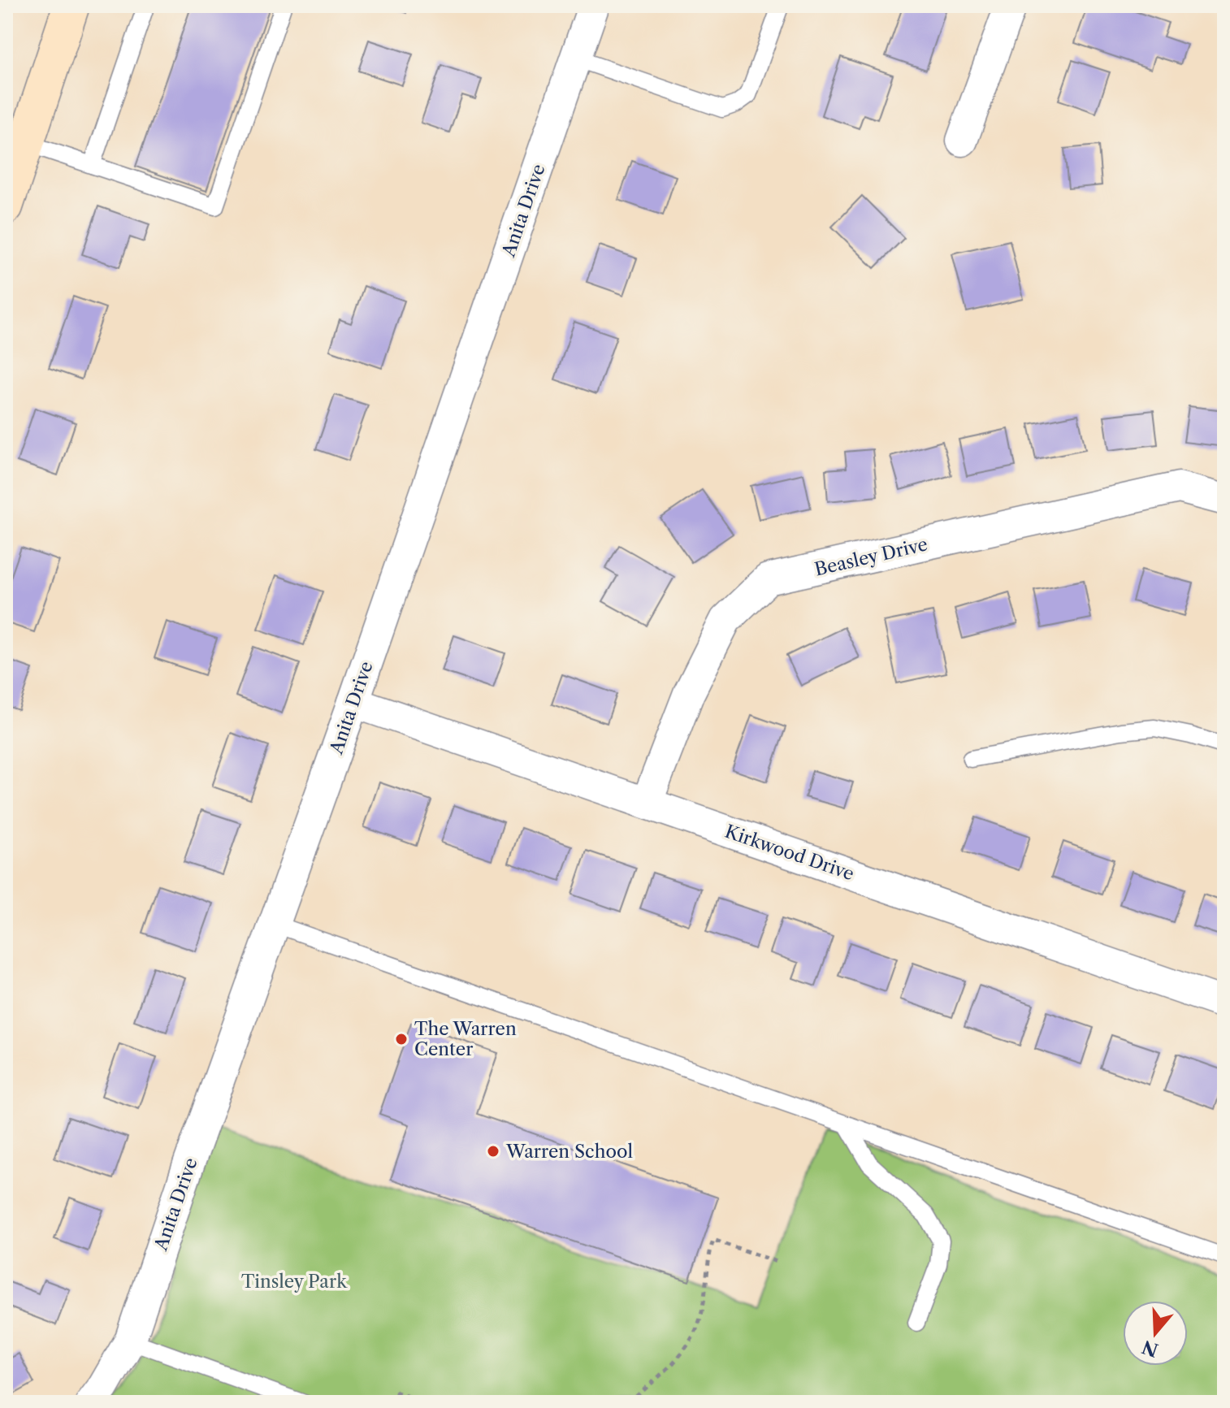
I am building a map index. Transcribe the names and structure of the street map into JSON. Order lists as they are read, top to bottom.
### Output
{
  "streets": {
    "street": ["Anita Drive", "Beasley Drive", "Kirkwood Drive"]
  },
  "crossings": [
    ["Anita Drive", "Kirkwood Drive"],
    ["Beasley Drive", "Kirkwood Drive"]
  ],
  "parks": ["Tinsley Park"],
  "places": ["The Warren Center", "Warren School"],
  "north": "bottom"
}
